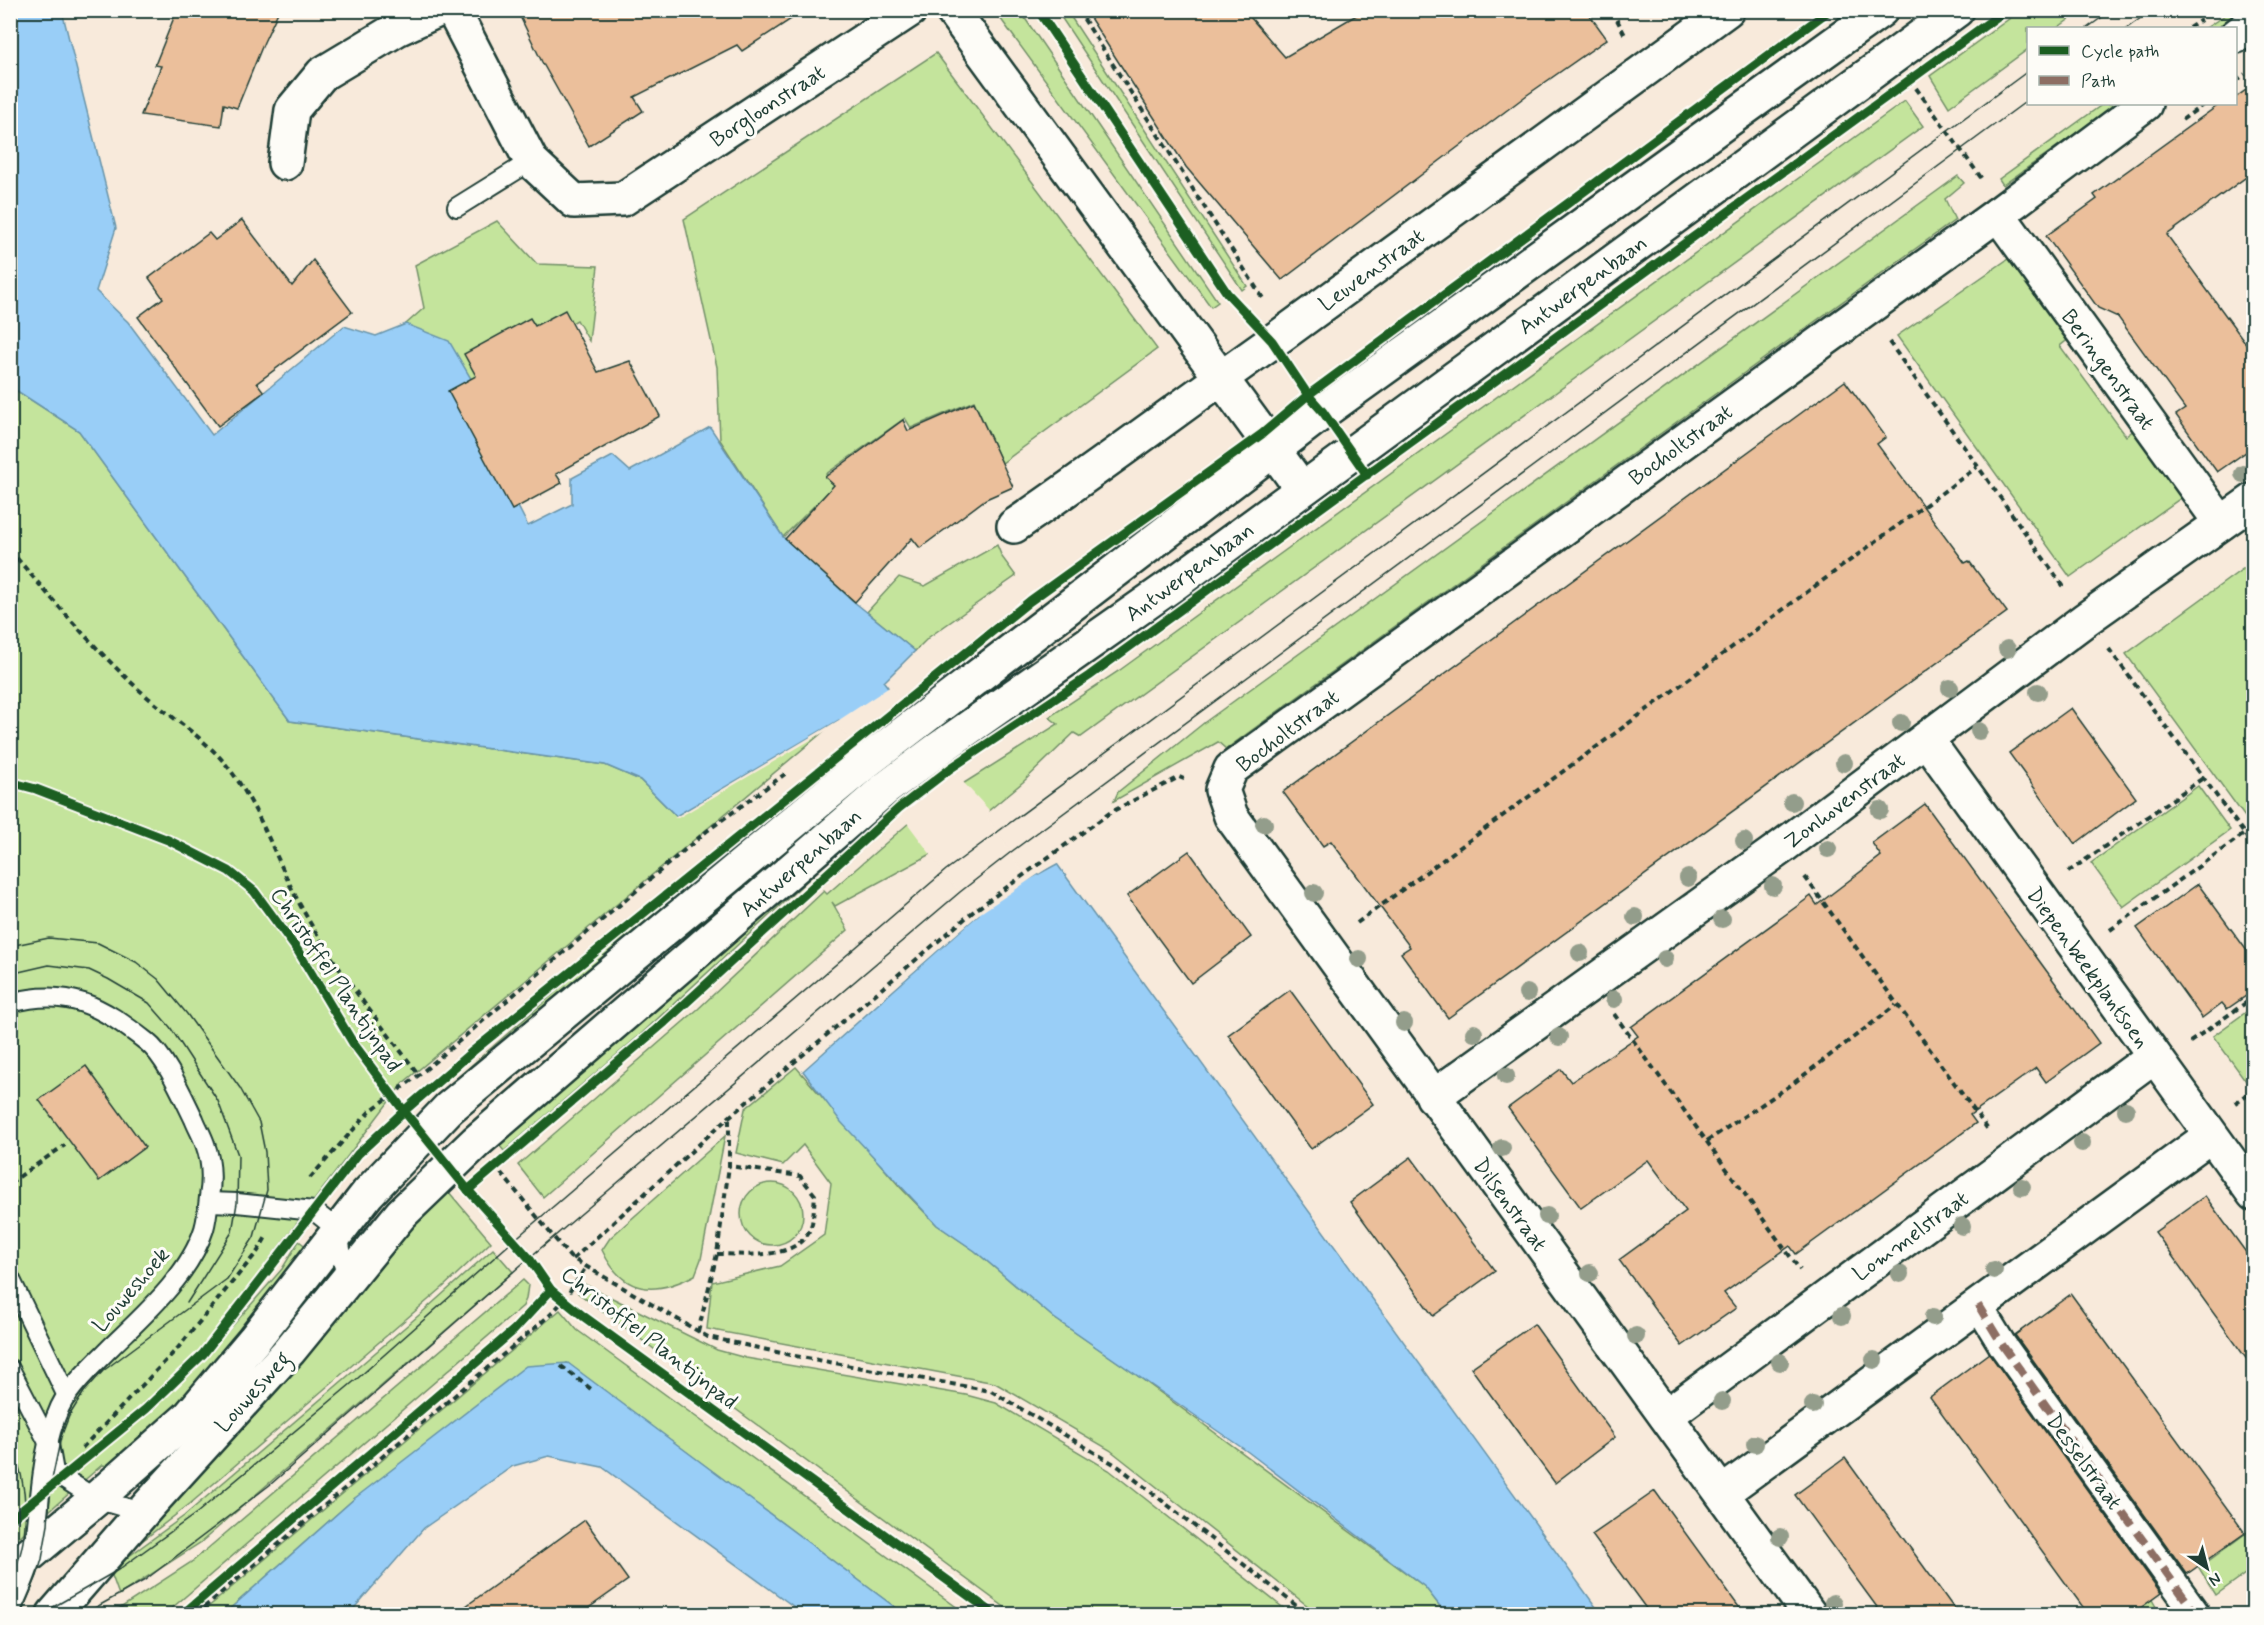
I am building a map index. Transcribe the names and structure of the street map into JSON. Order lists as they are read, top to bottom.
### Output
{
  "streets": {
    "street": [
      "Borgloonstraat",
      "Leuvenstraat",
      "Antwerpenbaan",
      "Beringenstraat",
      "Bocholtstraat",
      "Zonhovenstraat",
      "Diepenbeekplantsoen",
      "Dilsenstraat",
      "Lommelstraat",
      "Louwesweg",
      "Desselstraat"
    ],
    "lane": ["Louweshoek"],
    "cycle path": ["Christoffel Plantijnpad"]
  },
  "crossings": [
    ["Antwerpenbaan", "Christoffel Plantijnpad"],
    ["Antwerpenbaan", "Louwesweg"],
    ["Beringenstraat", "Bocholtstraat"],
    ["Beringenstraat", "Zonhovenstraat"],
    ["Bocholtstraat", "Dilsenstraat"],
    ["Zonhovenstraat", "Diepenbeekplantsoen"],
    ["Zonhovenstraat", "Dilsenstraat"],
    ["Diepenbeekplantsoen", "Lommelstraat"],
    ["Christoffel Plantijnpad", "Louwesweg"],
    ["Dilsenstraat", "Lommelstraat"],
    ["Louweshoek", "Louwesweg"]
  ],
  "legend": ["Cycle path", "Path"],
  "north": "bottom right"
}
